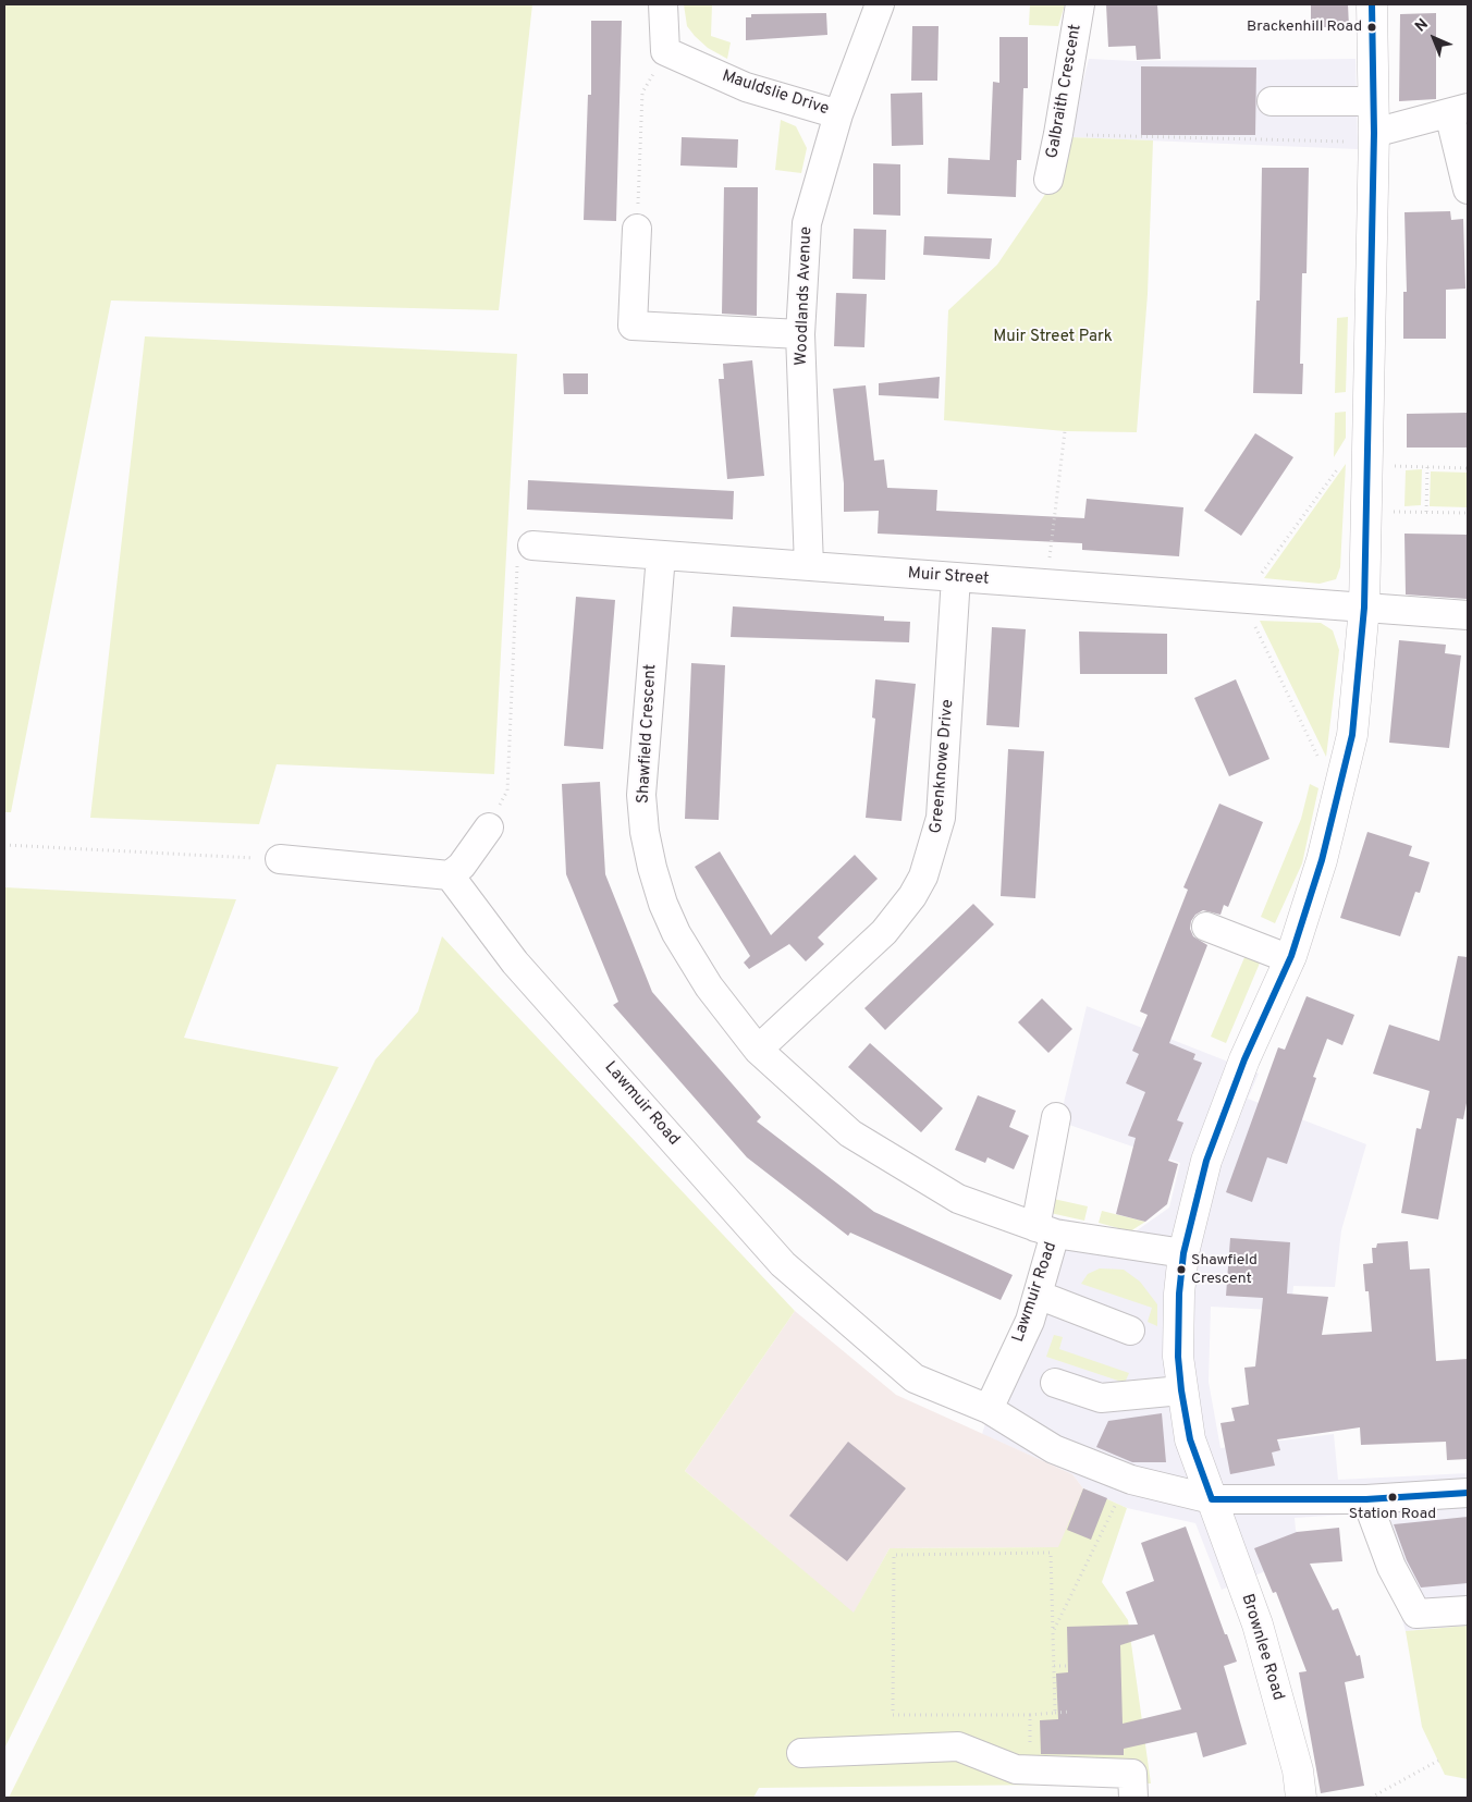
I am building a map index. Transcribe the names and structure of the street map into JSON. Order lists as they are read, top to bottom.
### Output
{
  "streets": {
    "main road": ["Brownlee Road"],
    "street": [
      "Galbraith Crescent",
      "Mauldslie Drive",
      "Woodlands Avenue",
      "Muir Street",
      "Shawfield Crescent",
      "Greenknowe Drive",
      "Lawmuir Road"
    ]
  },
  "crossings": [
    ["Mauldslie Drive", "Woodlands Avenue"],
    ["Woodlands Avenue", "Muir Street"],
    ["Muir Street", "Shawfield Crescent"],
    ["Muir Street", "Greenknowe Drive"],
    ["Shawfield Crescent", "Greenknowe Drive"],
    ["Shawfield Crescent", "Lawmuir Road"],
    ["Lawmuir Road", "Brownlee Road"]
  ],
  "parks": ["Muir Street Park"],
  "places": ["Brackenhill Road", "Shawfield Crescent", "Station Road"],
  "north": "top left"
}
